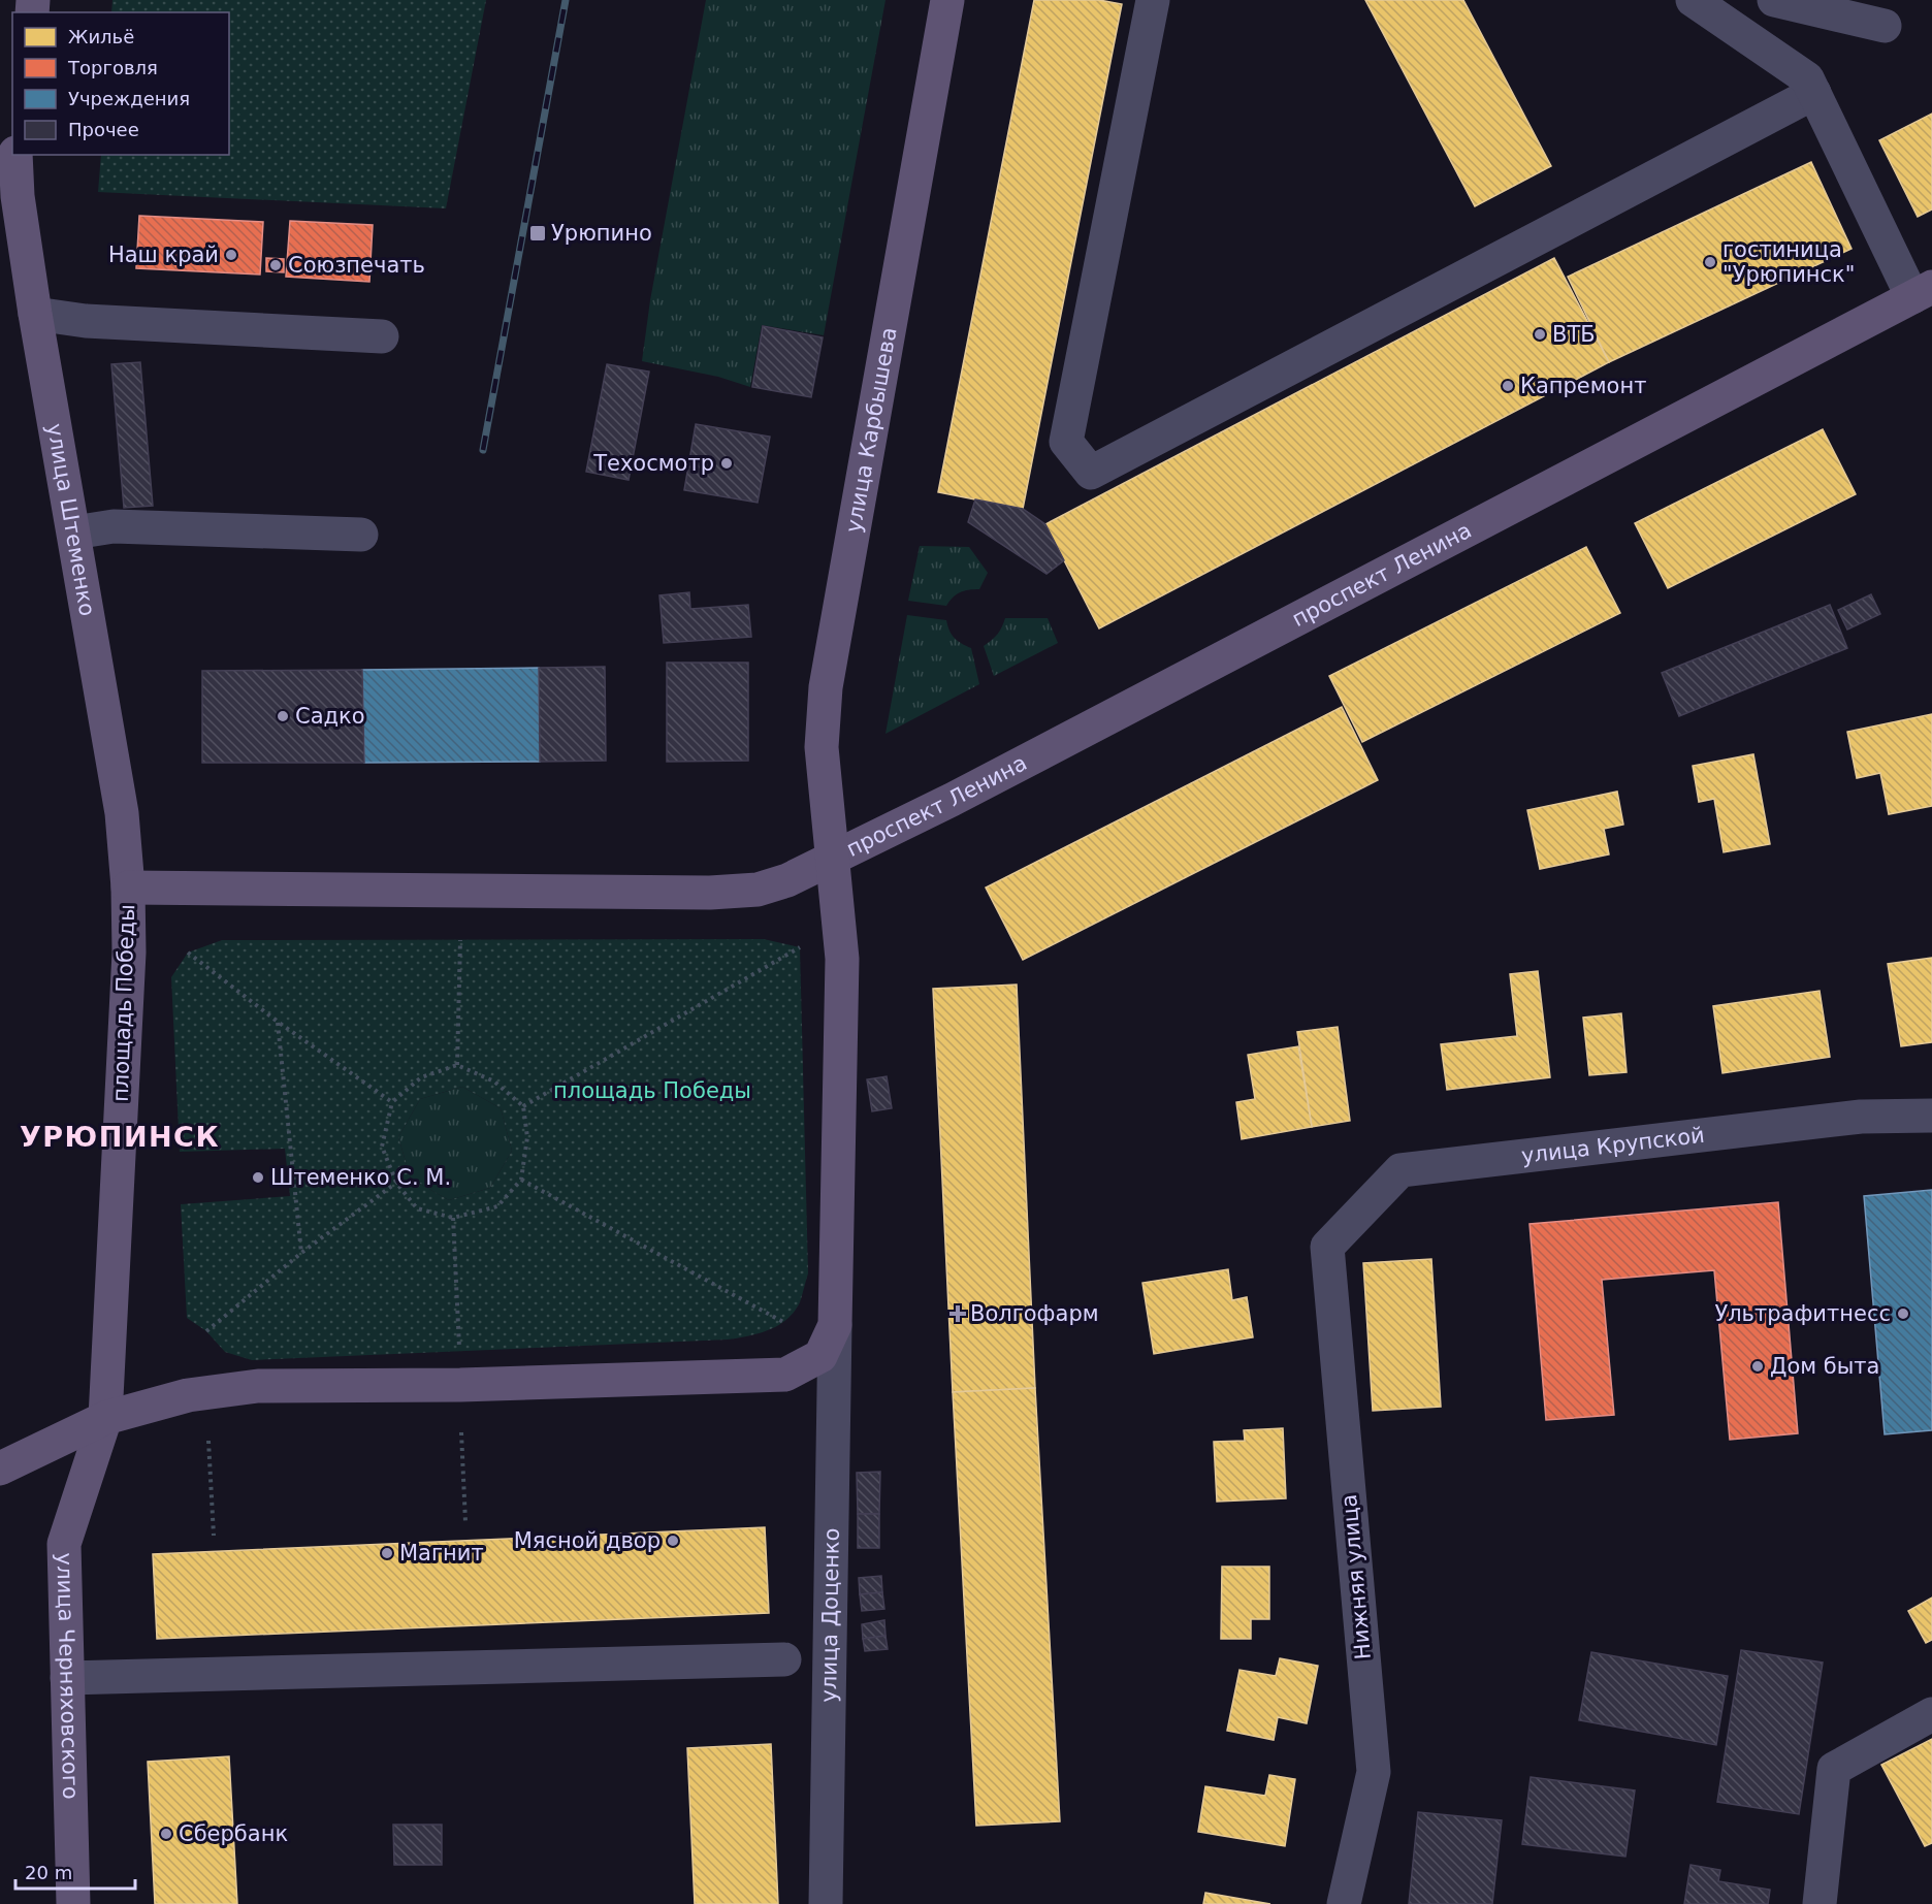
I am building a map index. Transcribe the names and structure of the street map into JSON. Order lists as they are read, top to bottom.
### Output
{
  "streets": {
    "main road": [
      "улица Карбышева",
      "улица Штеменко",
      "проспект Ленина",
      "площадь Победы",
      "улица Черняховского"
    ],
    "street": ["улица Крупской", "Нижняя улица", "улица Доценко"]
  },
  "crossings": [
    ["улица Карбышева", "проспект Ленина"],
    ["улица Карбышева", "площадь Победы"],
    ["улица Штеменко", "площадь Победы"],
    ["проспект Ленина", "площадь Победы"],
    ["площадь Победы", "улица Черняховского"],
    ["улица Крупской", "Нижняя улица"]
  ],
  "districts": ["УРЮПИНСК"],
  "parks": ["площадь Победы"],
  "places": {
    "transit": ["Урюпино"],
    "other": [
      "Наш край",
      "гостиница \"Урюпинск\"",
      "Союзпечать",
      "ВТБ",
      "Капремонт",
      "Техосмотр",
      "Садко",
      "Штеменко С. М.",
      "Ультрафитнесс",
      "Дом быта",
      "Мясной двор",
      "Магнит",
      "Сбербанк"
    ],
    "health": ["Волгофарм"]
  },
  "legend": [
    "Жильё",
    "Торговля",
    "Учреждения",
    "Прочее"
  ],
  "scale_bar": "20 m"
}
